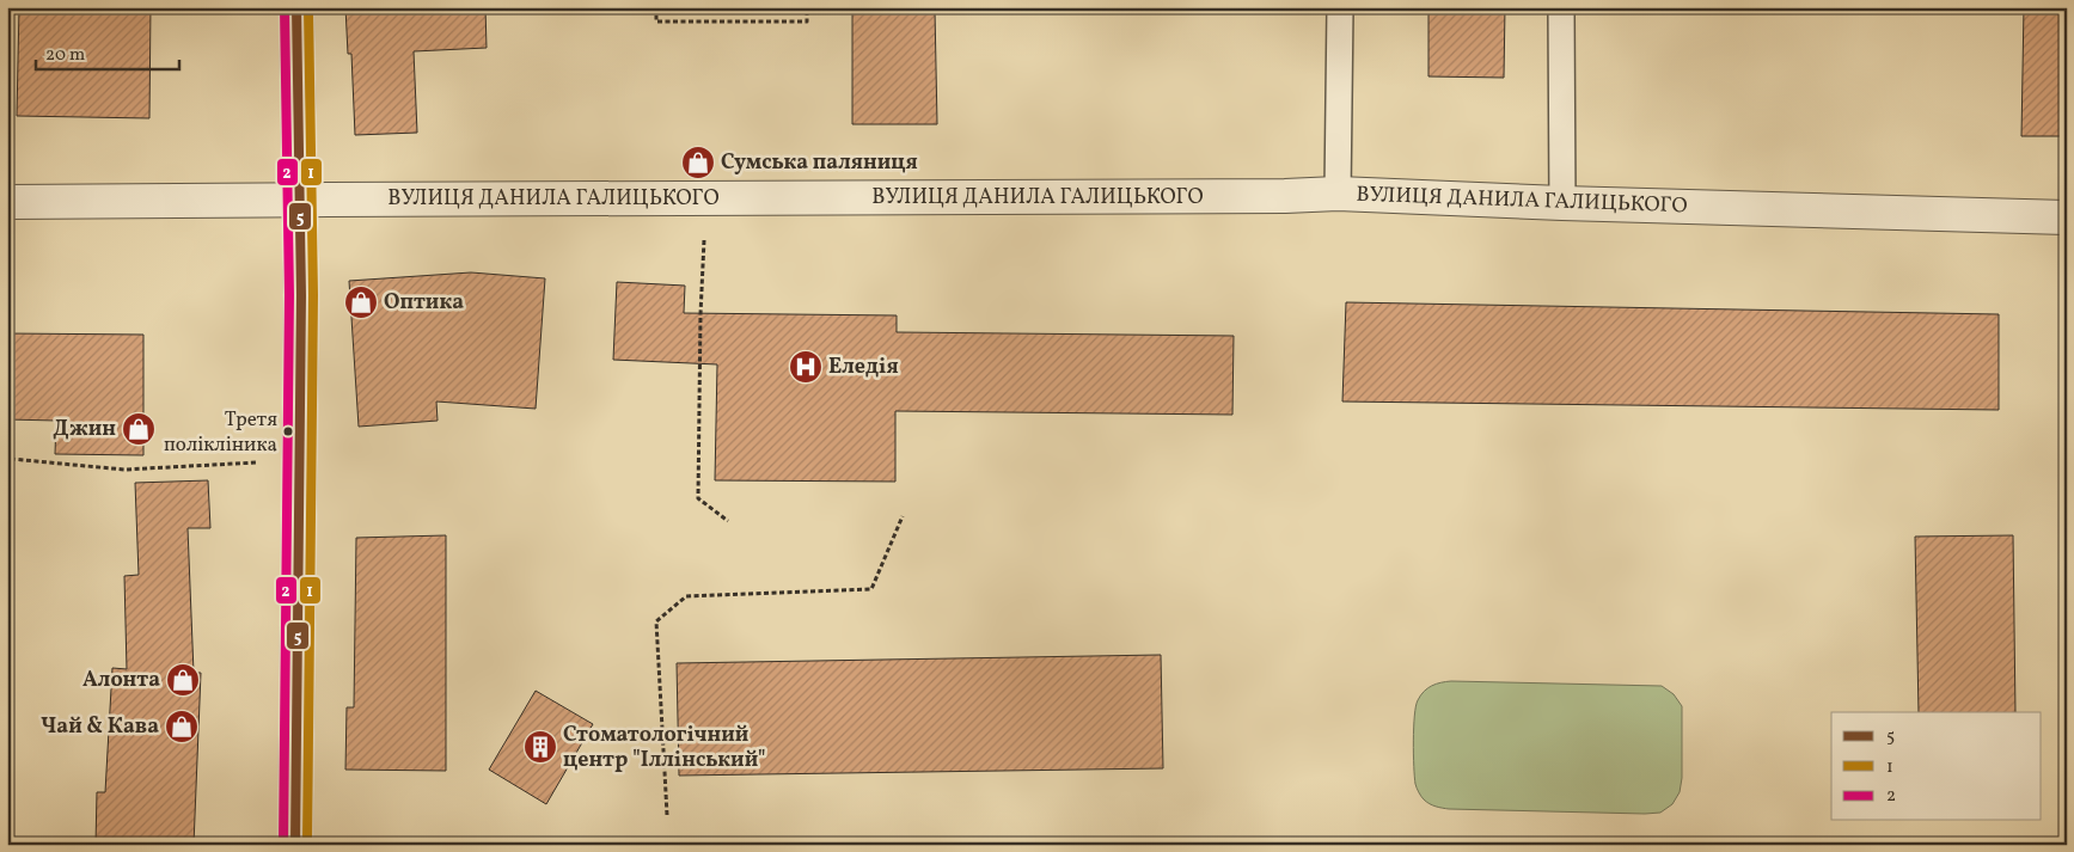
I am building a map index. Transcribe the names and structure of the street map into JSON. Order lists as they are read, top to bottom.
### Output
{
  "streets": {
    "street": ["ВУЛИЦЯ ДАНИЛА ГАЛИЦЬКОГО"]
  },
  "places": {
    "shop": [
      "Сумська паляниця",
      "Оптика",
      "Джин",
      "Алонта",
      "Чай & Кава"
    ],
    "hospital": ["Еледія"],
    "other": ["Третя полікліника"],
    "building": ["Стоматологічний центр \"Іллінський\""]
  },
  "lines": ["transit line 5", "transit line 1", "transit line 2"],
  "legend": ["5", "1", "2"],
  "scale_bar": "20 m"
}
